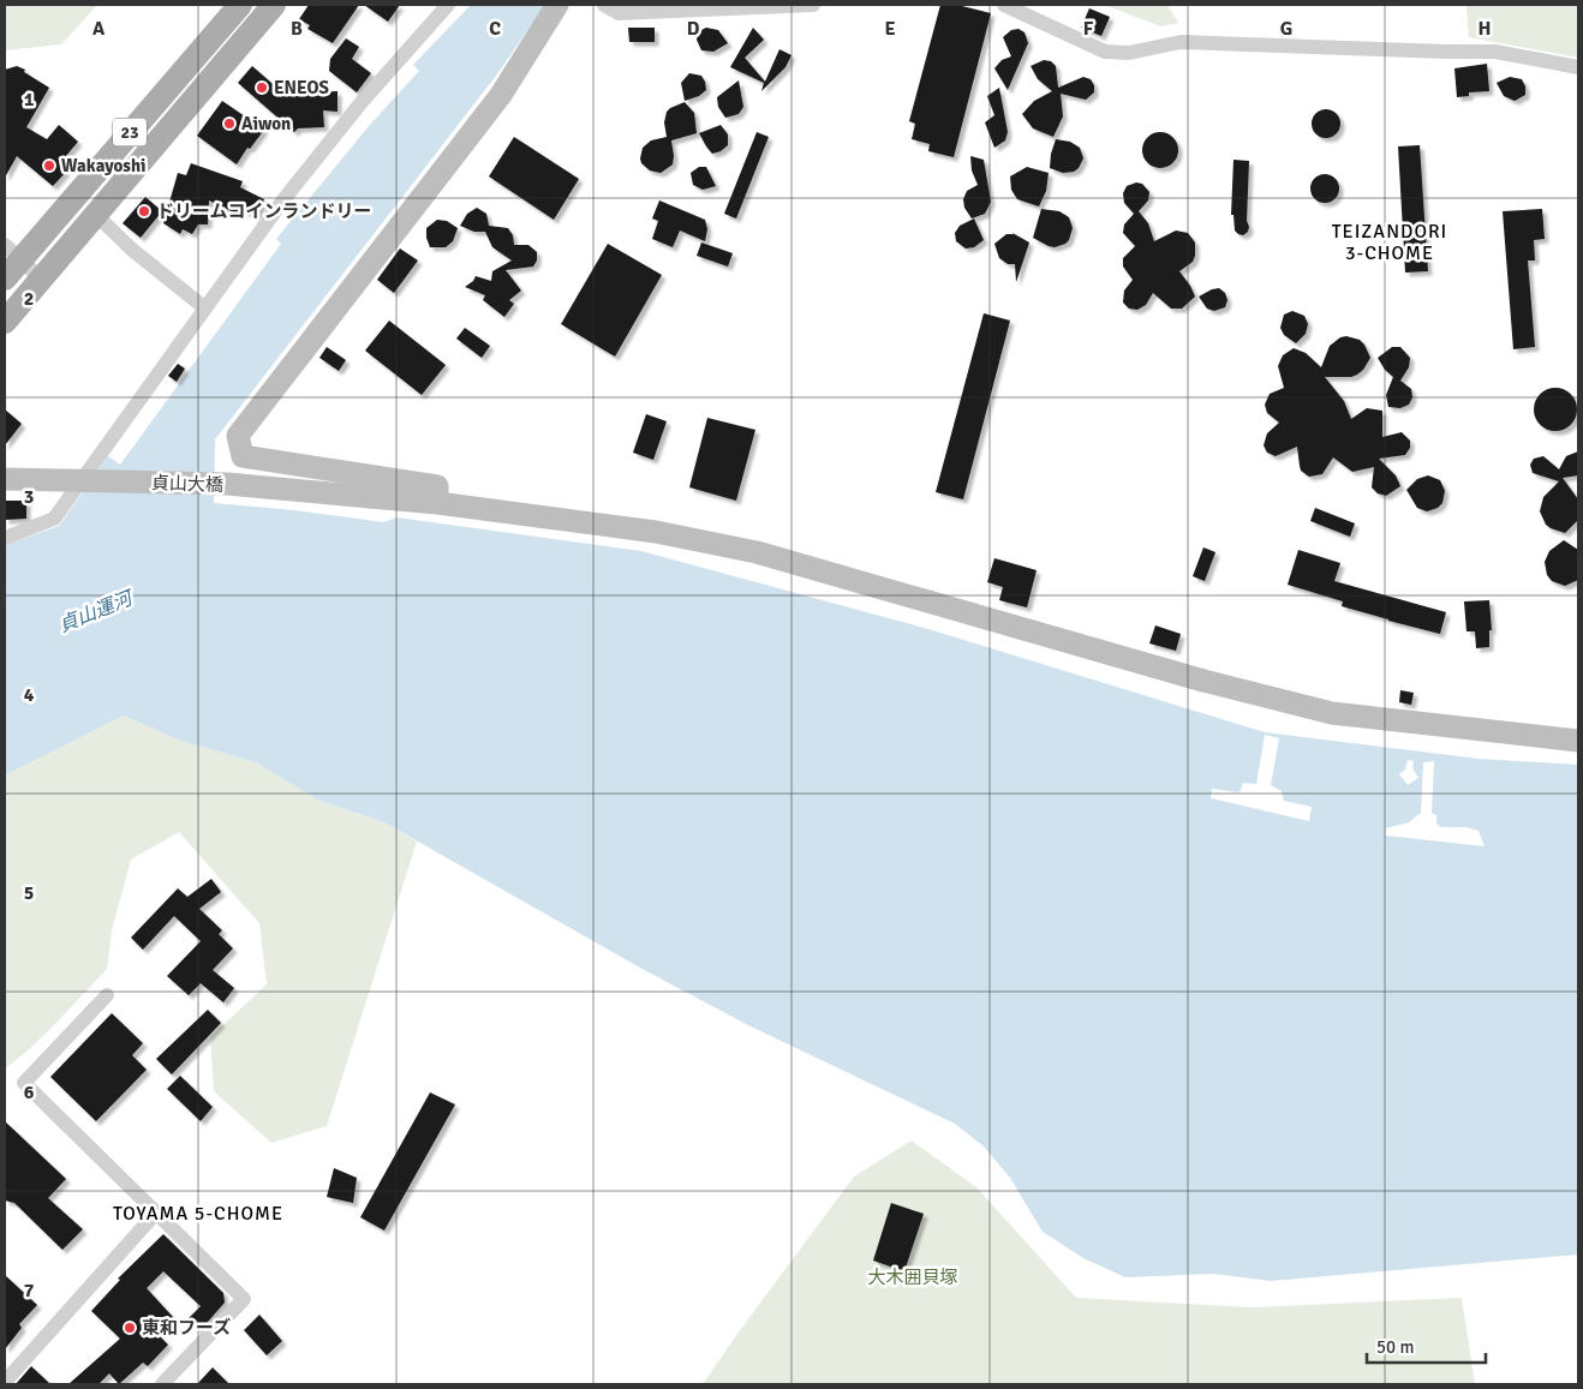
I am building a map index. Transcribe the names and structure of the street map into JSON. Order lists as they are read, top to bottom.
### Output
{
  "streets": {
    "main road": ["23"],
    "street": ["貞山大橋"]
  },
  "districts": ["TEIZANDORI 3-CHOME", "TOYAMA 5-CHOME"],
  "water": ["貞山運河"],
  "parks": ["大木囲貝塚"],
  "places": [
    "ENEOS",
    "Aiwon",
    "Wakayoshi",
    "ドリームコインランドリー",
    "東和フーズ"
  ],
  "scale_bar": "50 m",
  "grid": {
    "columns": [
      "A",
      "B",
      "C",
      "D",
      "E",
      "F",
      "G",
      "H"
    ],
    "rows": [
      "1",
      "2",
      "3",
      "4",
      "5",
      "6",
      "7"
    ]
  }
}
